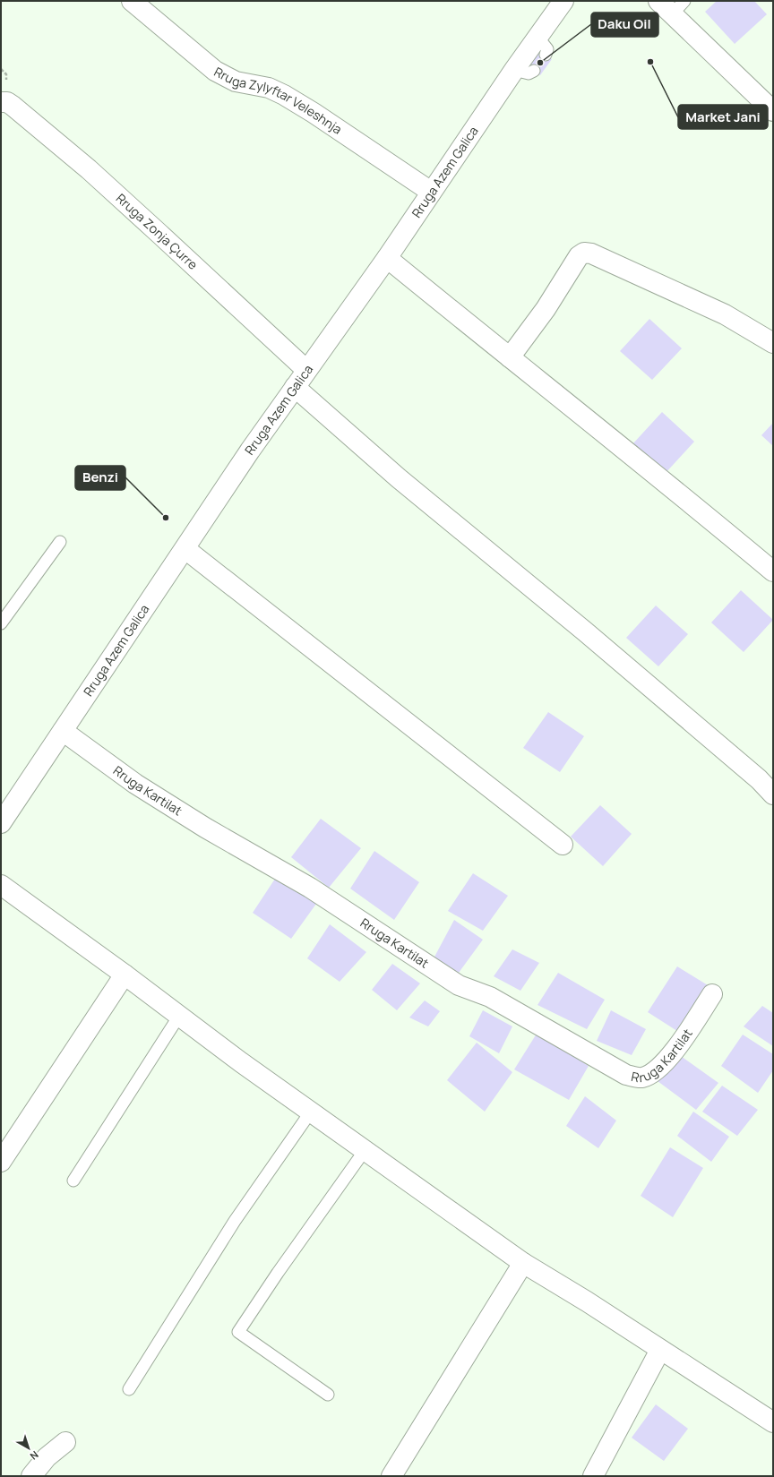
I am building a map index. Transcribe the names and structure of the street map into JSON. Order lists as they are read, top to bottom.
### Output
{
  "streets": {
    "street": [
      "Rruga Zylyftar Veleshnja",
      "Rruga Azem Galica",
      "Rruga Zonja Çurre",
      "Rruga Kartilat"
    ]
  },
  "crossings": [
    ["Rruga Zylyftar Veleshnja", "Rruga Azem Galica"],
    ["Rruga Azem Galica", "Rruga Zonja Çurre"],
    ["Rruga Azem Galica", "Rruga Kartilat"]
  ],
  "places": ["Market Jani", "Daku Oil", "Benzi"],
  "north": "bottom right"
}
